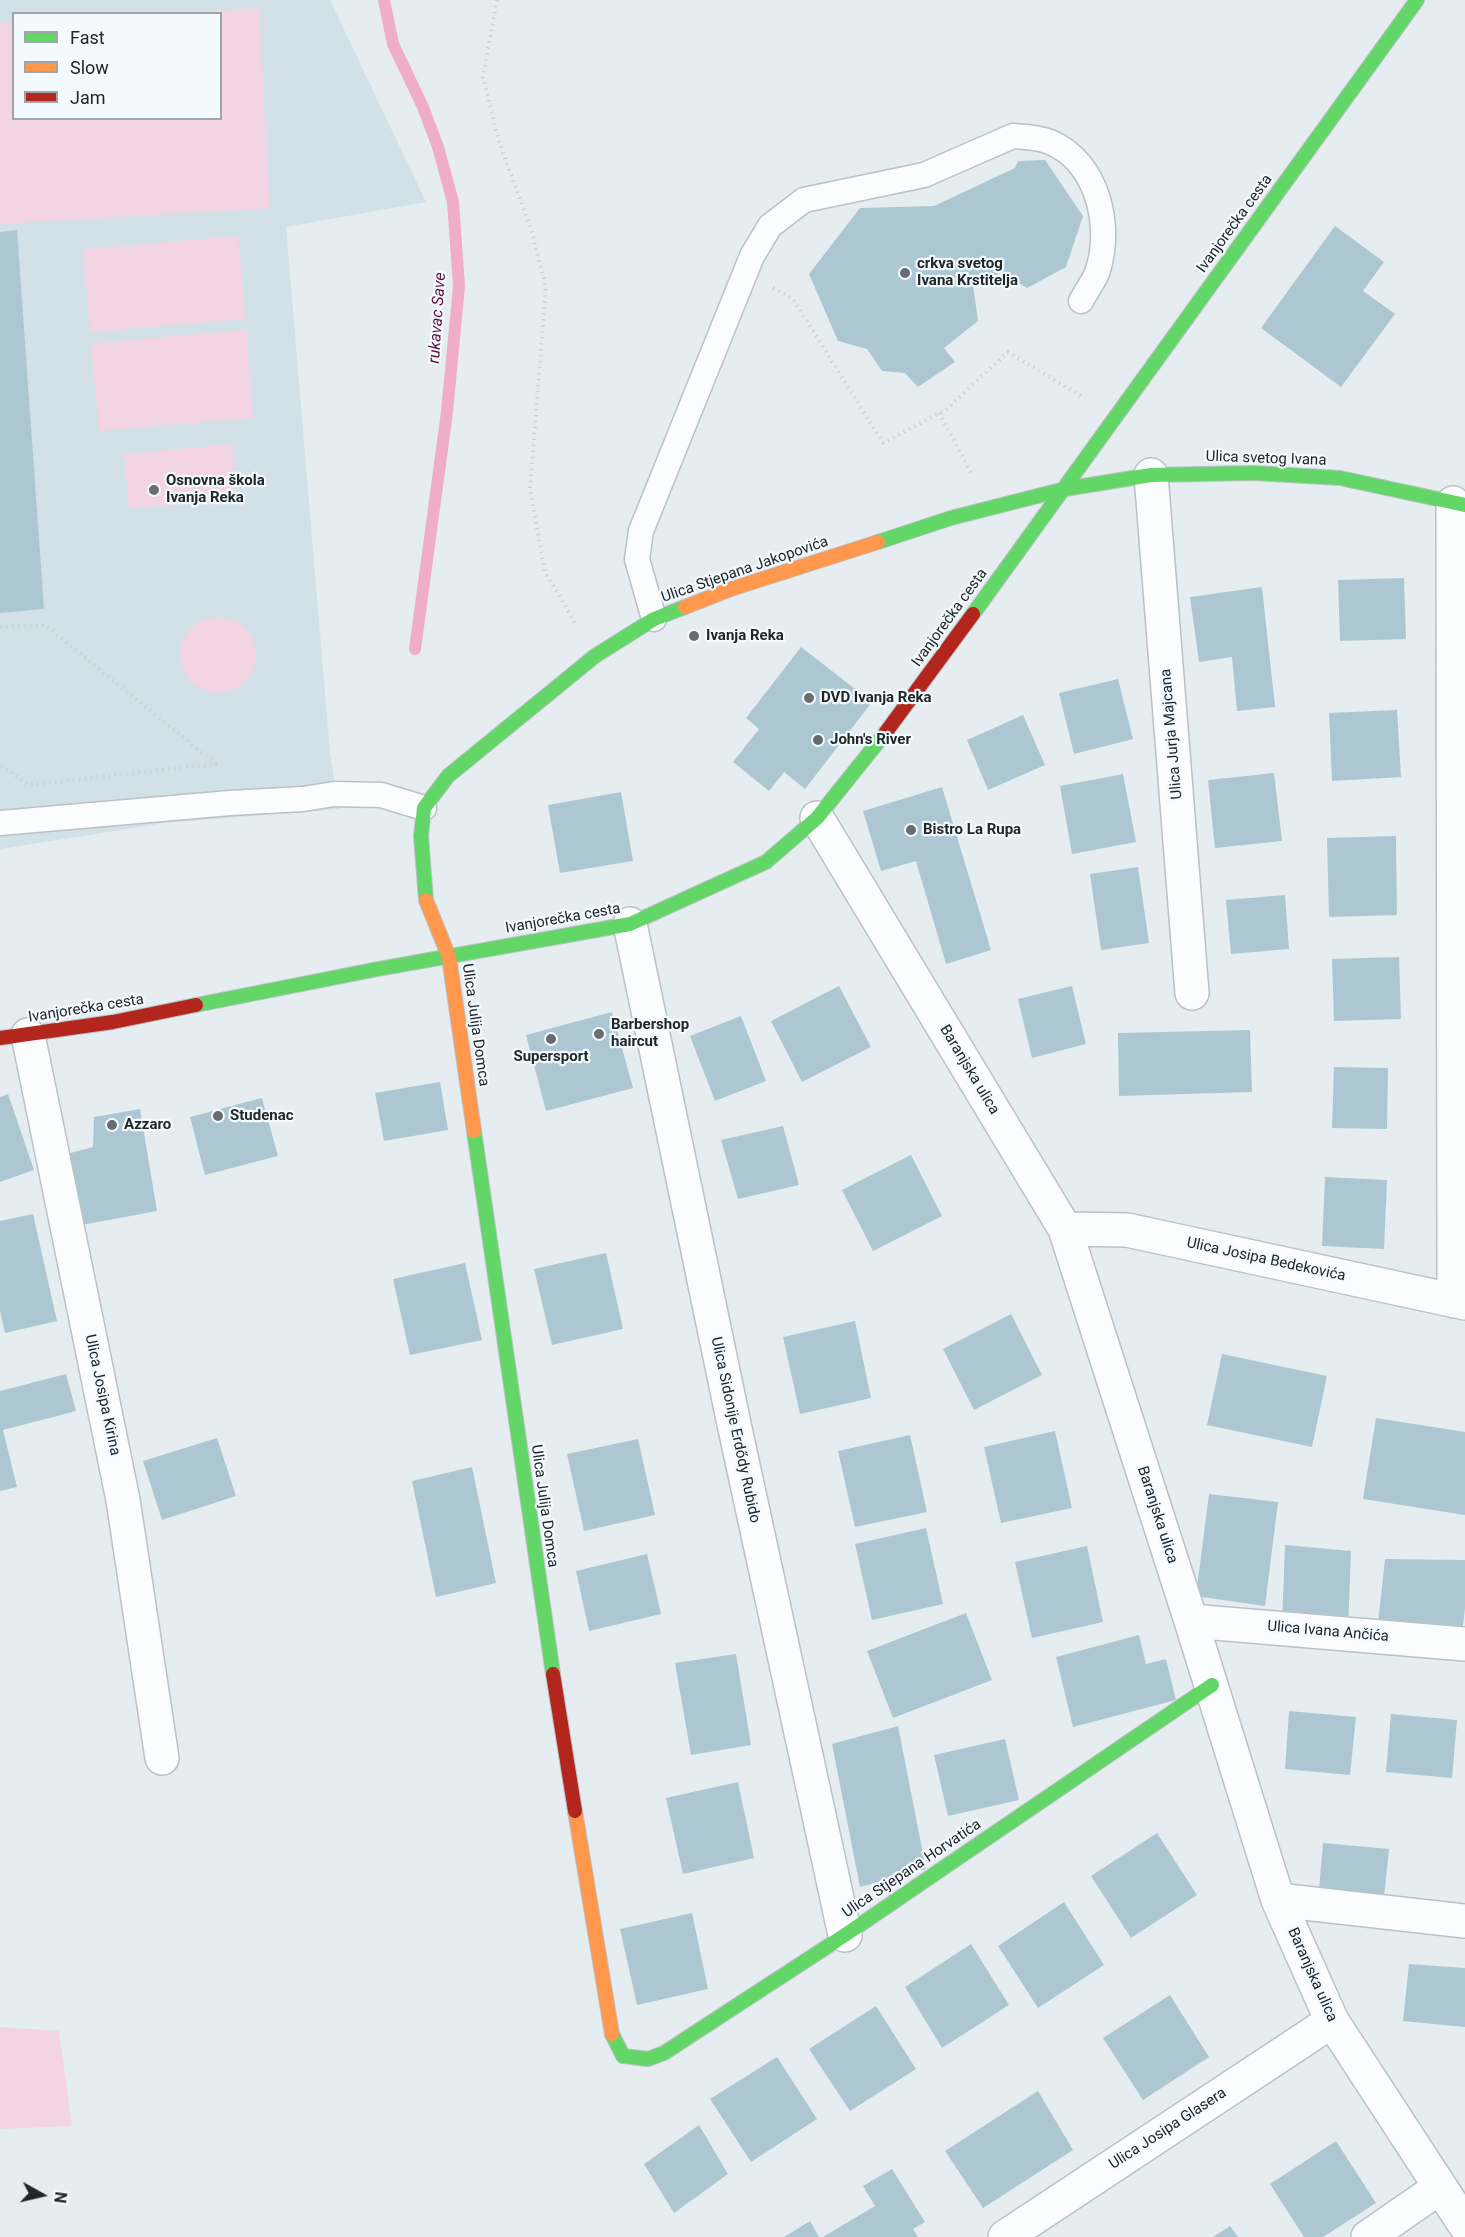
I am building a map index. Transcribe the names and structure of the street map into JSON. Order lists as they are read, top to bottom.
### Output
{
  "streets": {
    "street": [
      "Ivanjorečka cesta",
      "Ulica svetog Ivana",
      "Ulica Stjepana Jakopovića",
      "Ulica Jurja Majcana",
      "Ulica Julija Domca",
      "Baranjska ulica",
      "Ulica Josipa Bedekovića",
      "Ulica Josipa Kirina",
      "Ulica Sidonije Erdődy Rubido",
      "Ulica Ivana Ančića",
      "Ulica Stjepana Horvatića",
      "Ulica Josipa Glasera"
    ]
  },
  "crossings": [
    ["Ivanjorečka cesta", "Ulica svetog Ivana"],
    ["Ivanjorečka cesta", "Ulica Stjepana Jakopovića"],
    ["Ivanjorečka cesta", "Ulica Julija Domca"],
    ["Ivanjorečka cesta", "Baranjska ulica"],
    ["Ivanjorečka cesta", "Ulica Josipa Kirina"],
    ["Ivanjorečka cesta", "Ulica Sidonije Erdődy Rubido"],
    ["Ulica svetog Ivana", "Ulica Stjepana Jakopovića"],
    ["Ulica svetog Ivana", "Ulica Jurja Majcana"],
    ["Ulica Stjepana Jakopovića", "Ulica Julija Domca"],
    ["Ulica Julija Domca", "Ulica Stjepana Horvatića"],
    ["Baranjska ulica", "Ulica Josipa Bedekovića"],
    ["Baranjska ulica", "Ulica Ivana Ančića"],
    ["Baranjska ulica", "Ulica Stjepana Horvatića"],
    ["Baranjska ulica", "Ulica Josipa Glasera"],
    ["Ulica Sidonije Erdődy Rubido", "Ulica Stjepana Horvatića"]
  ],
  "water": ["rukavac Save"],
  "places": [
    "crkva svetog Ivana Krstitelja",
    "Osnovna škola Ivanja Reka",
    "Ivanja Reka",
    "DVD Ivanja Reka",
    "John's River",
    "Bistro La Rupa",
    "Barbershop haircut",
    "Supersport",
    "Studenac",
    "Azzaro"
  ],
  "legend": ["Fast", "Slow", "Jam"],
  "north": "right"
}
